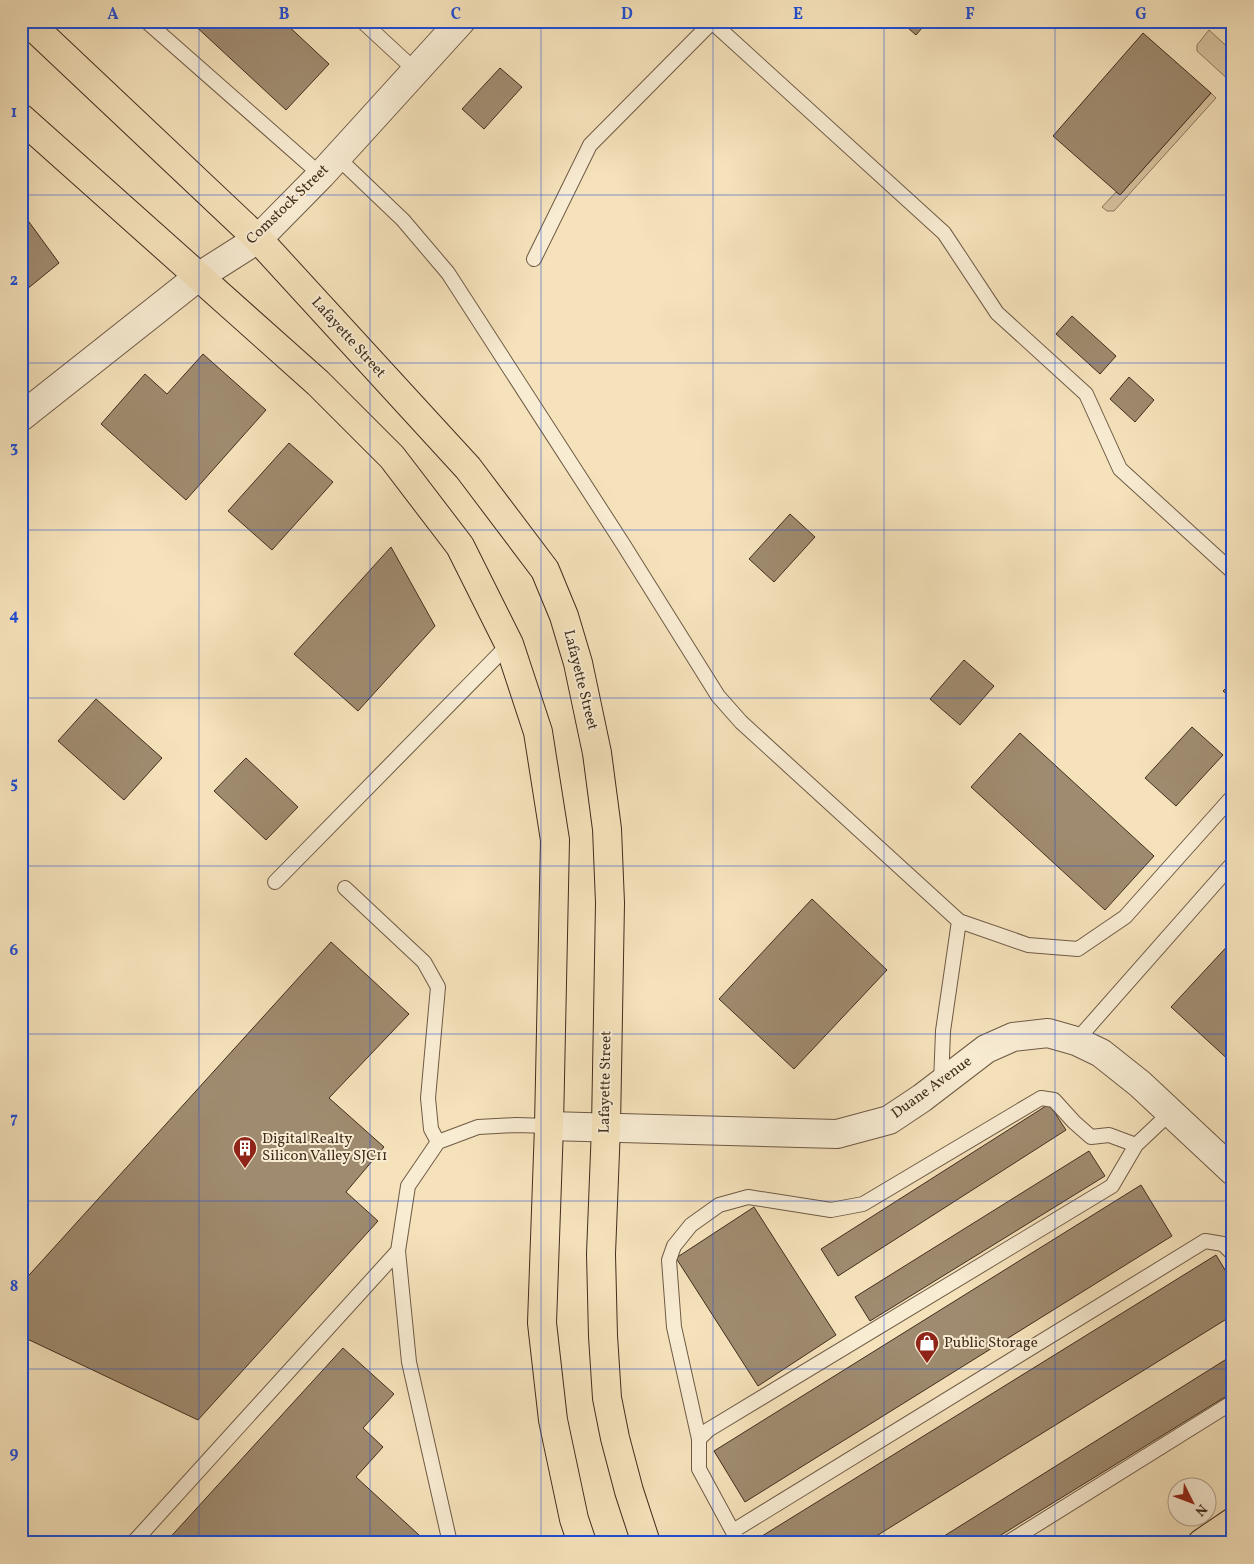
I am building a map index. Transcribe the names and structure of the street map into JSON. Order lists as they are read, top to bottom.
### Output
{
  "streets": {
    "main road": ["Lafayette Street"],
    "street": ["Comstock Street", "Duane Avenue"]
  },
  "crossings": [
    ["Comstock Street", "Lafayette Street"],
    ["Lafayette Street", "Duane Avenue"]
  ],
  "places": {
    "building": ["Digital Realty Silicon Valley SJC11"],
    "shop": ["Public Storage"]
  },
  "north": "bottom right",
  "grid": {
    "columns": [
      "A",
      "B",
      "C",
      "D",
      "E",
      "F",
      "G"
    ],
    "rows": [
      "1",
      "2",
      "3",
      "4",
      "5",
      "6",
      "7",
      "8",
      "9"
    ]
  }
}
